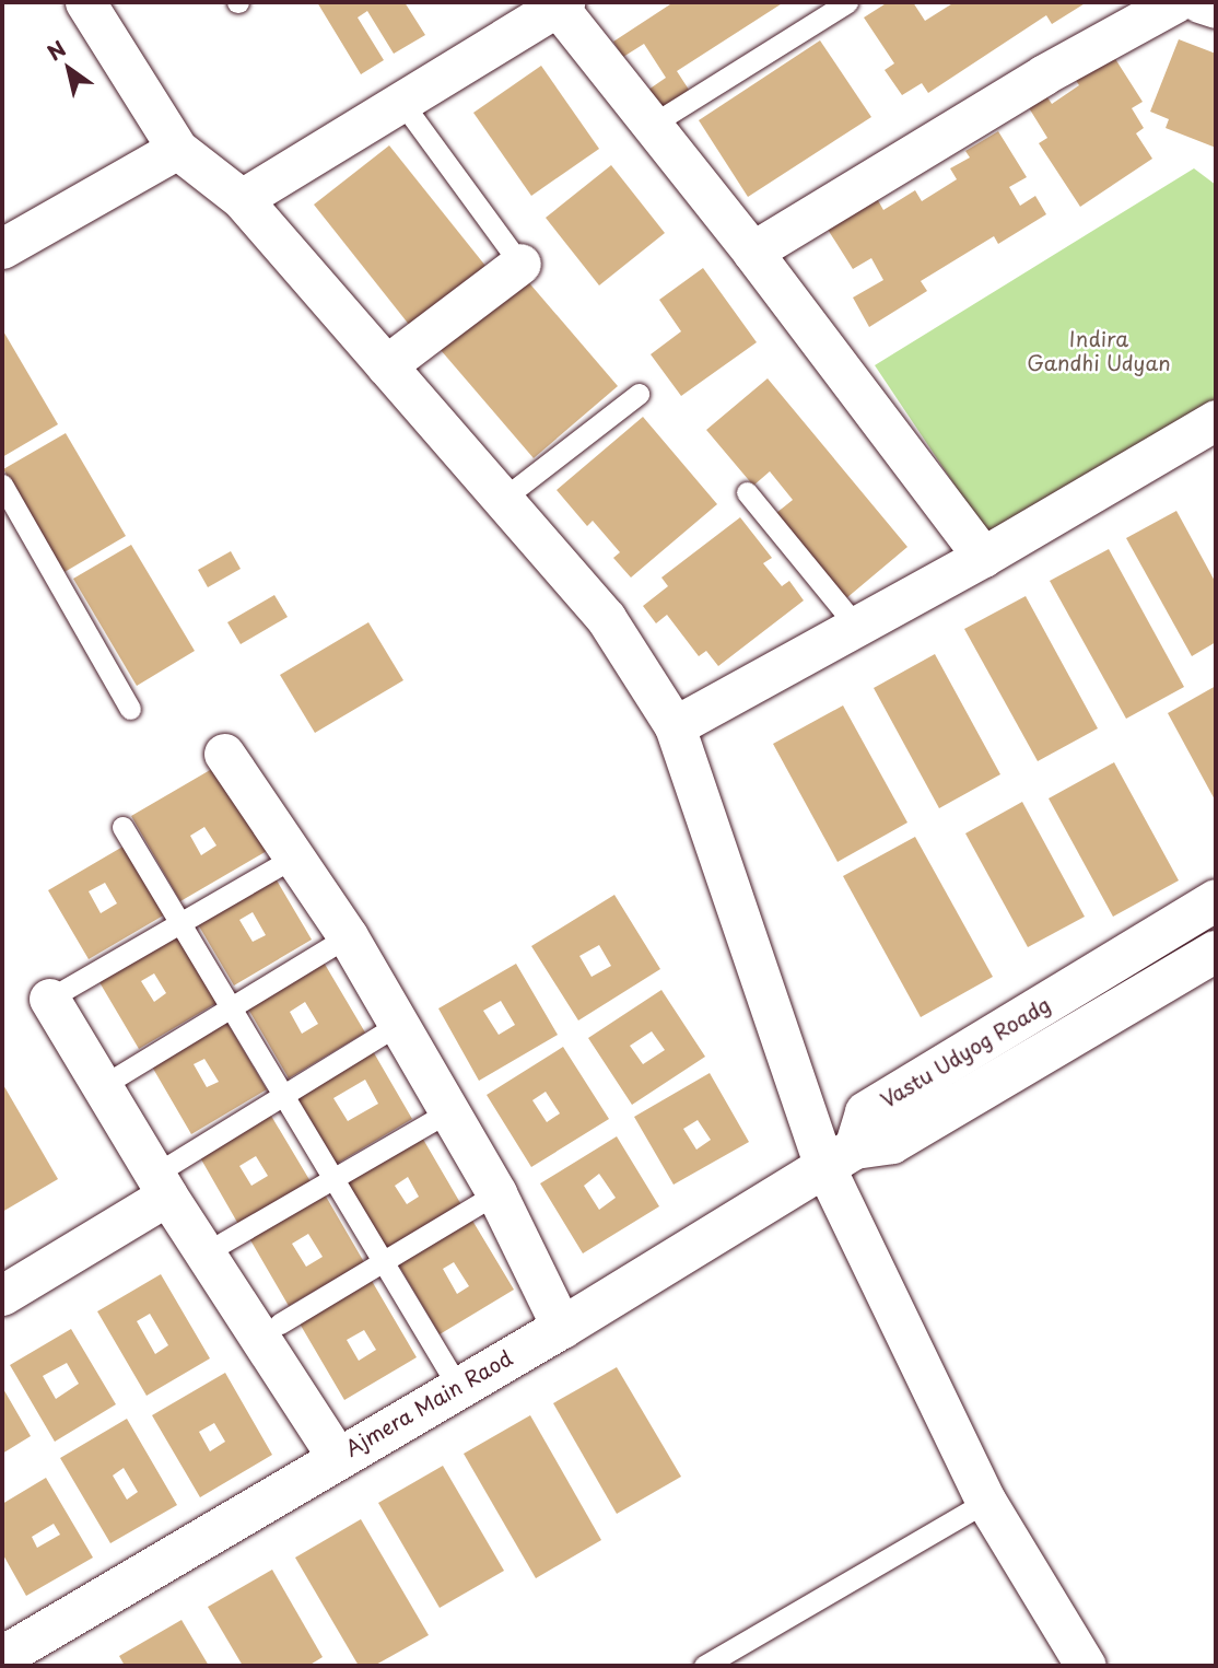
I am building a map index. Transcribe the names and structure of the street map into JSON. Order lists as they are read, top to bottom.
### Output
{
  "streets": {
    "street": ["Vastu Udyog Roadg", "Ajmera Main Raod"]
  },
  "crossings": [
    ["Vastu Udyog Roadg", "Ajmera Main Raod"]
  ],
  "parks": ["Indira Gandhi Udyan"],
  "north": "top left"
}
